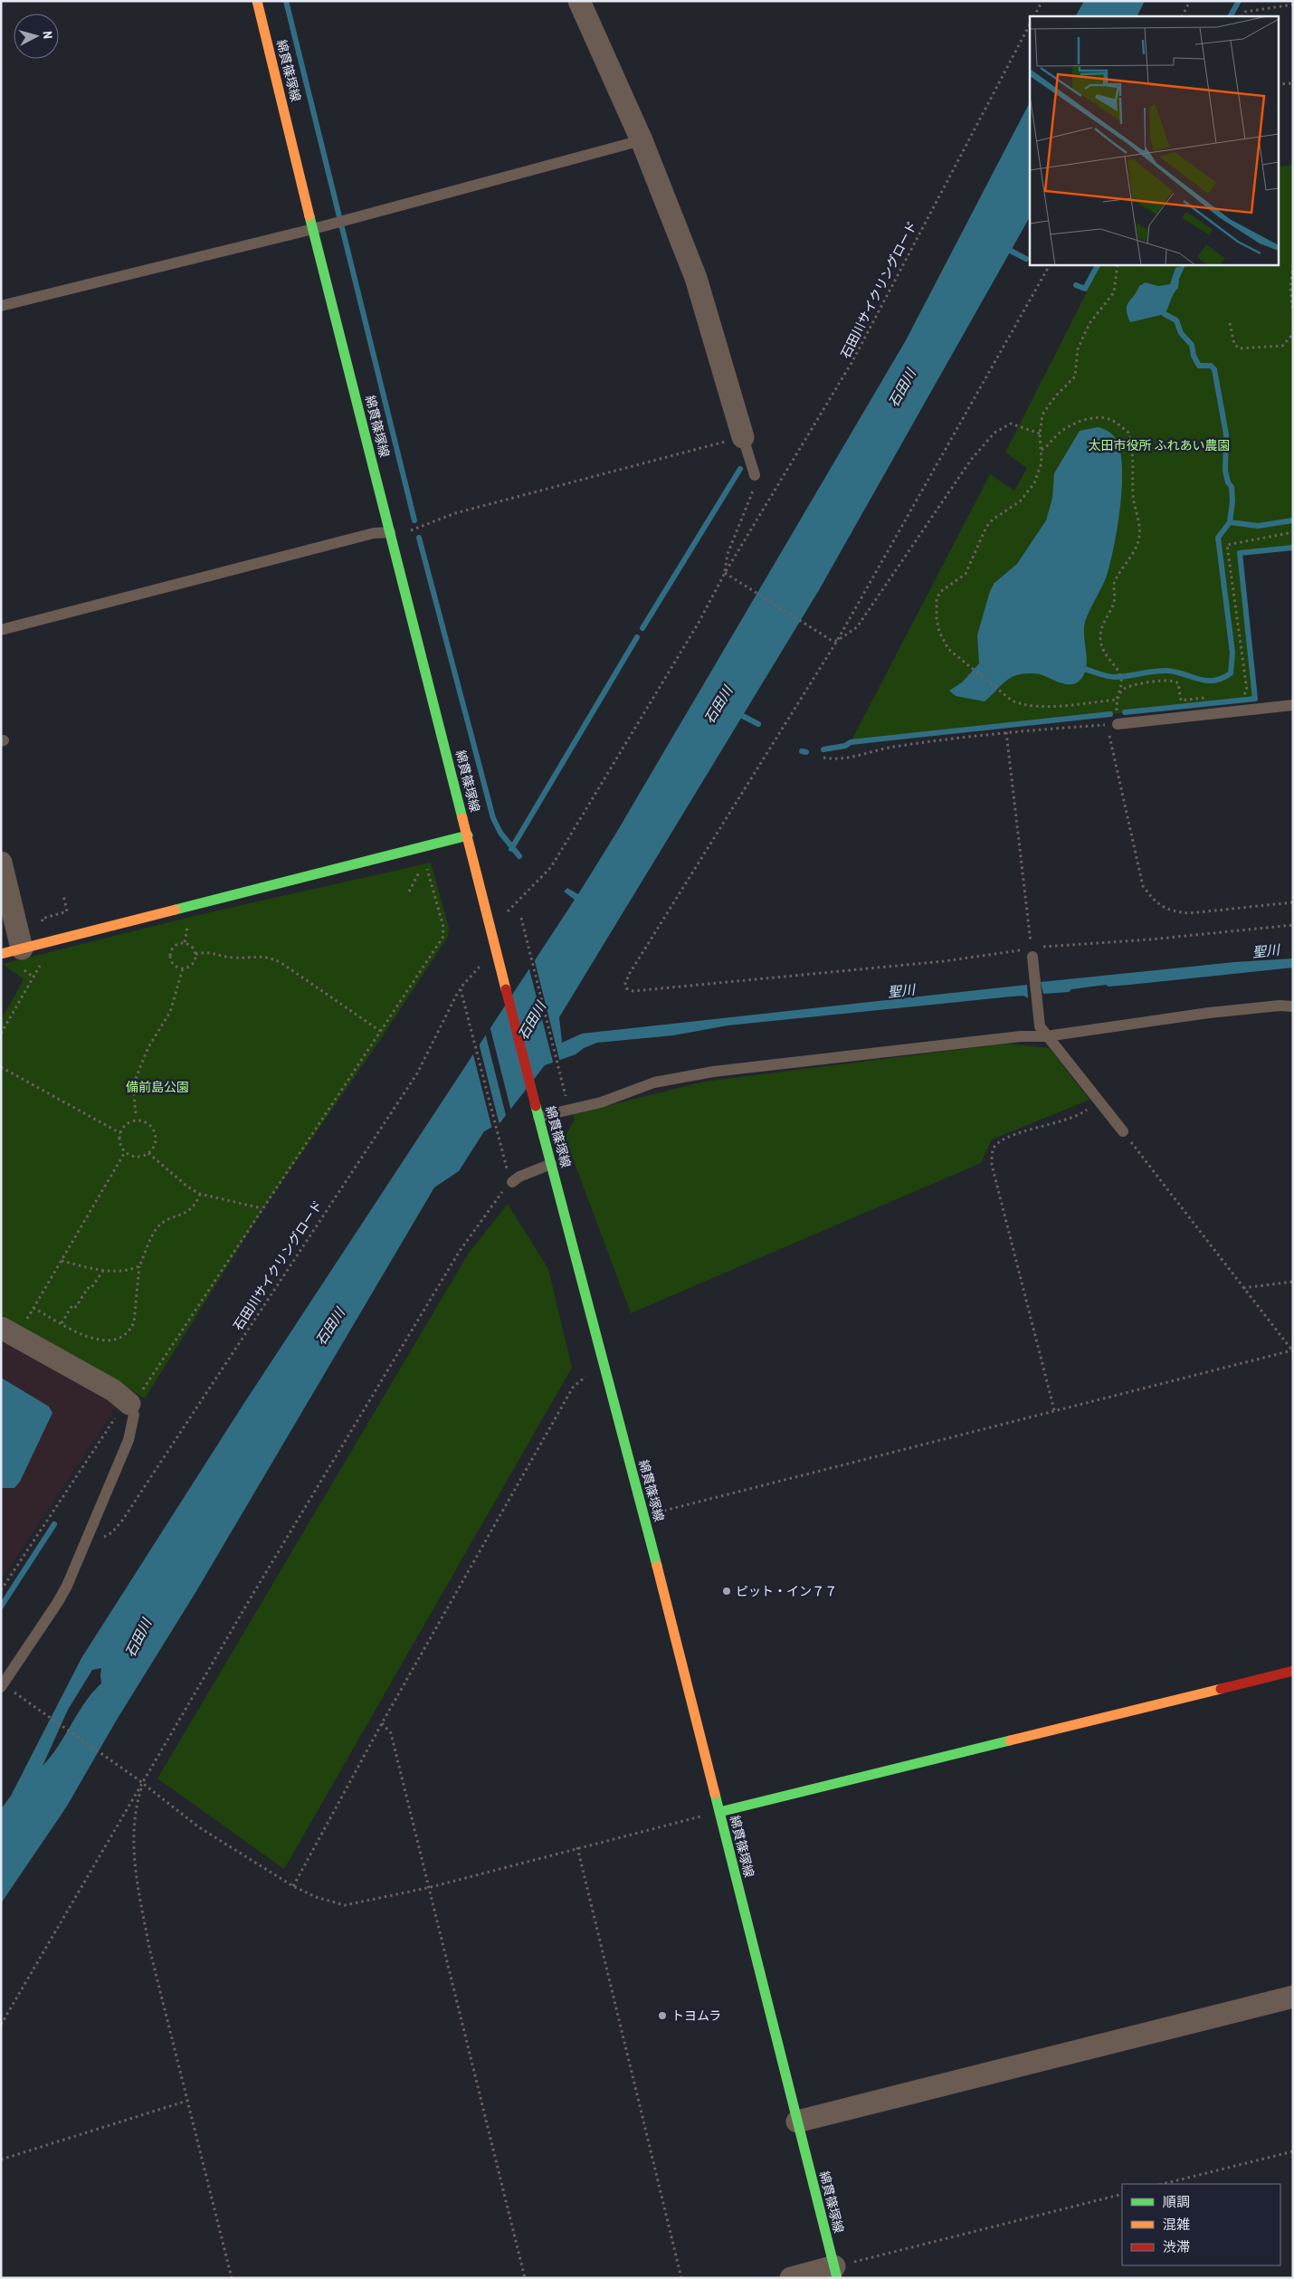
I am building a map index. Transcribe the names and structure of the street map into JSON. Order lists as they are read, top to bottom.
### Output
{
  "streets": {
    "main road": ["綿貫篠塚線"],
    "path": ["石田川サイクリングロード"]
  },
  "water": ["石田川", "聖川"],
  "parks": ["太田市役所 ふれあい農園", "備前島公園"],
  "places": ["ピット・イン７７", "トヨムラ"],
  "legend": ["順調", "混雑", "渋滞"],
  "north": "right"
}
